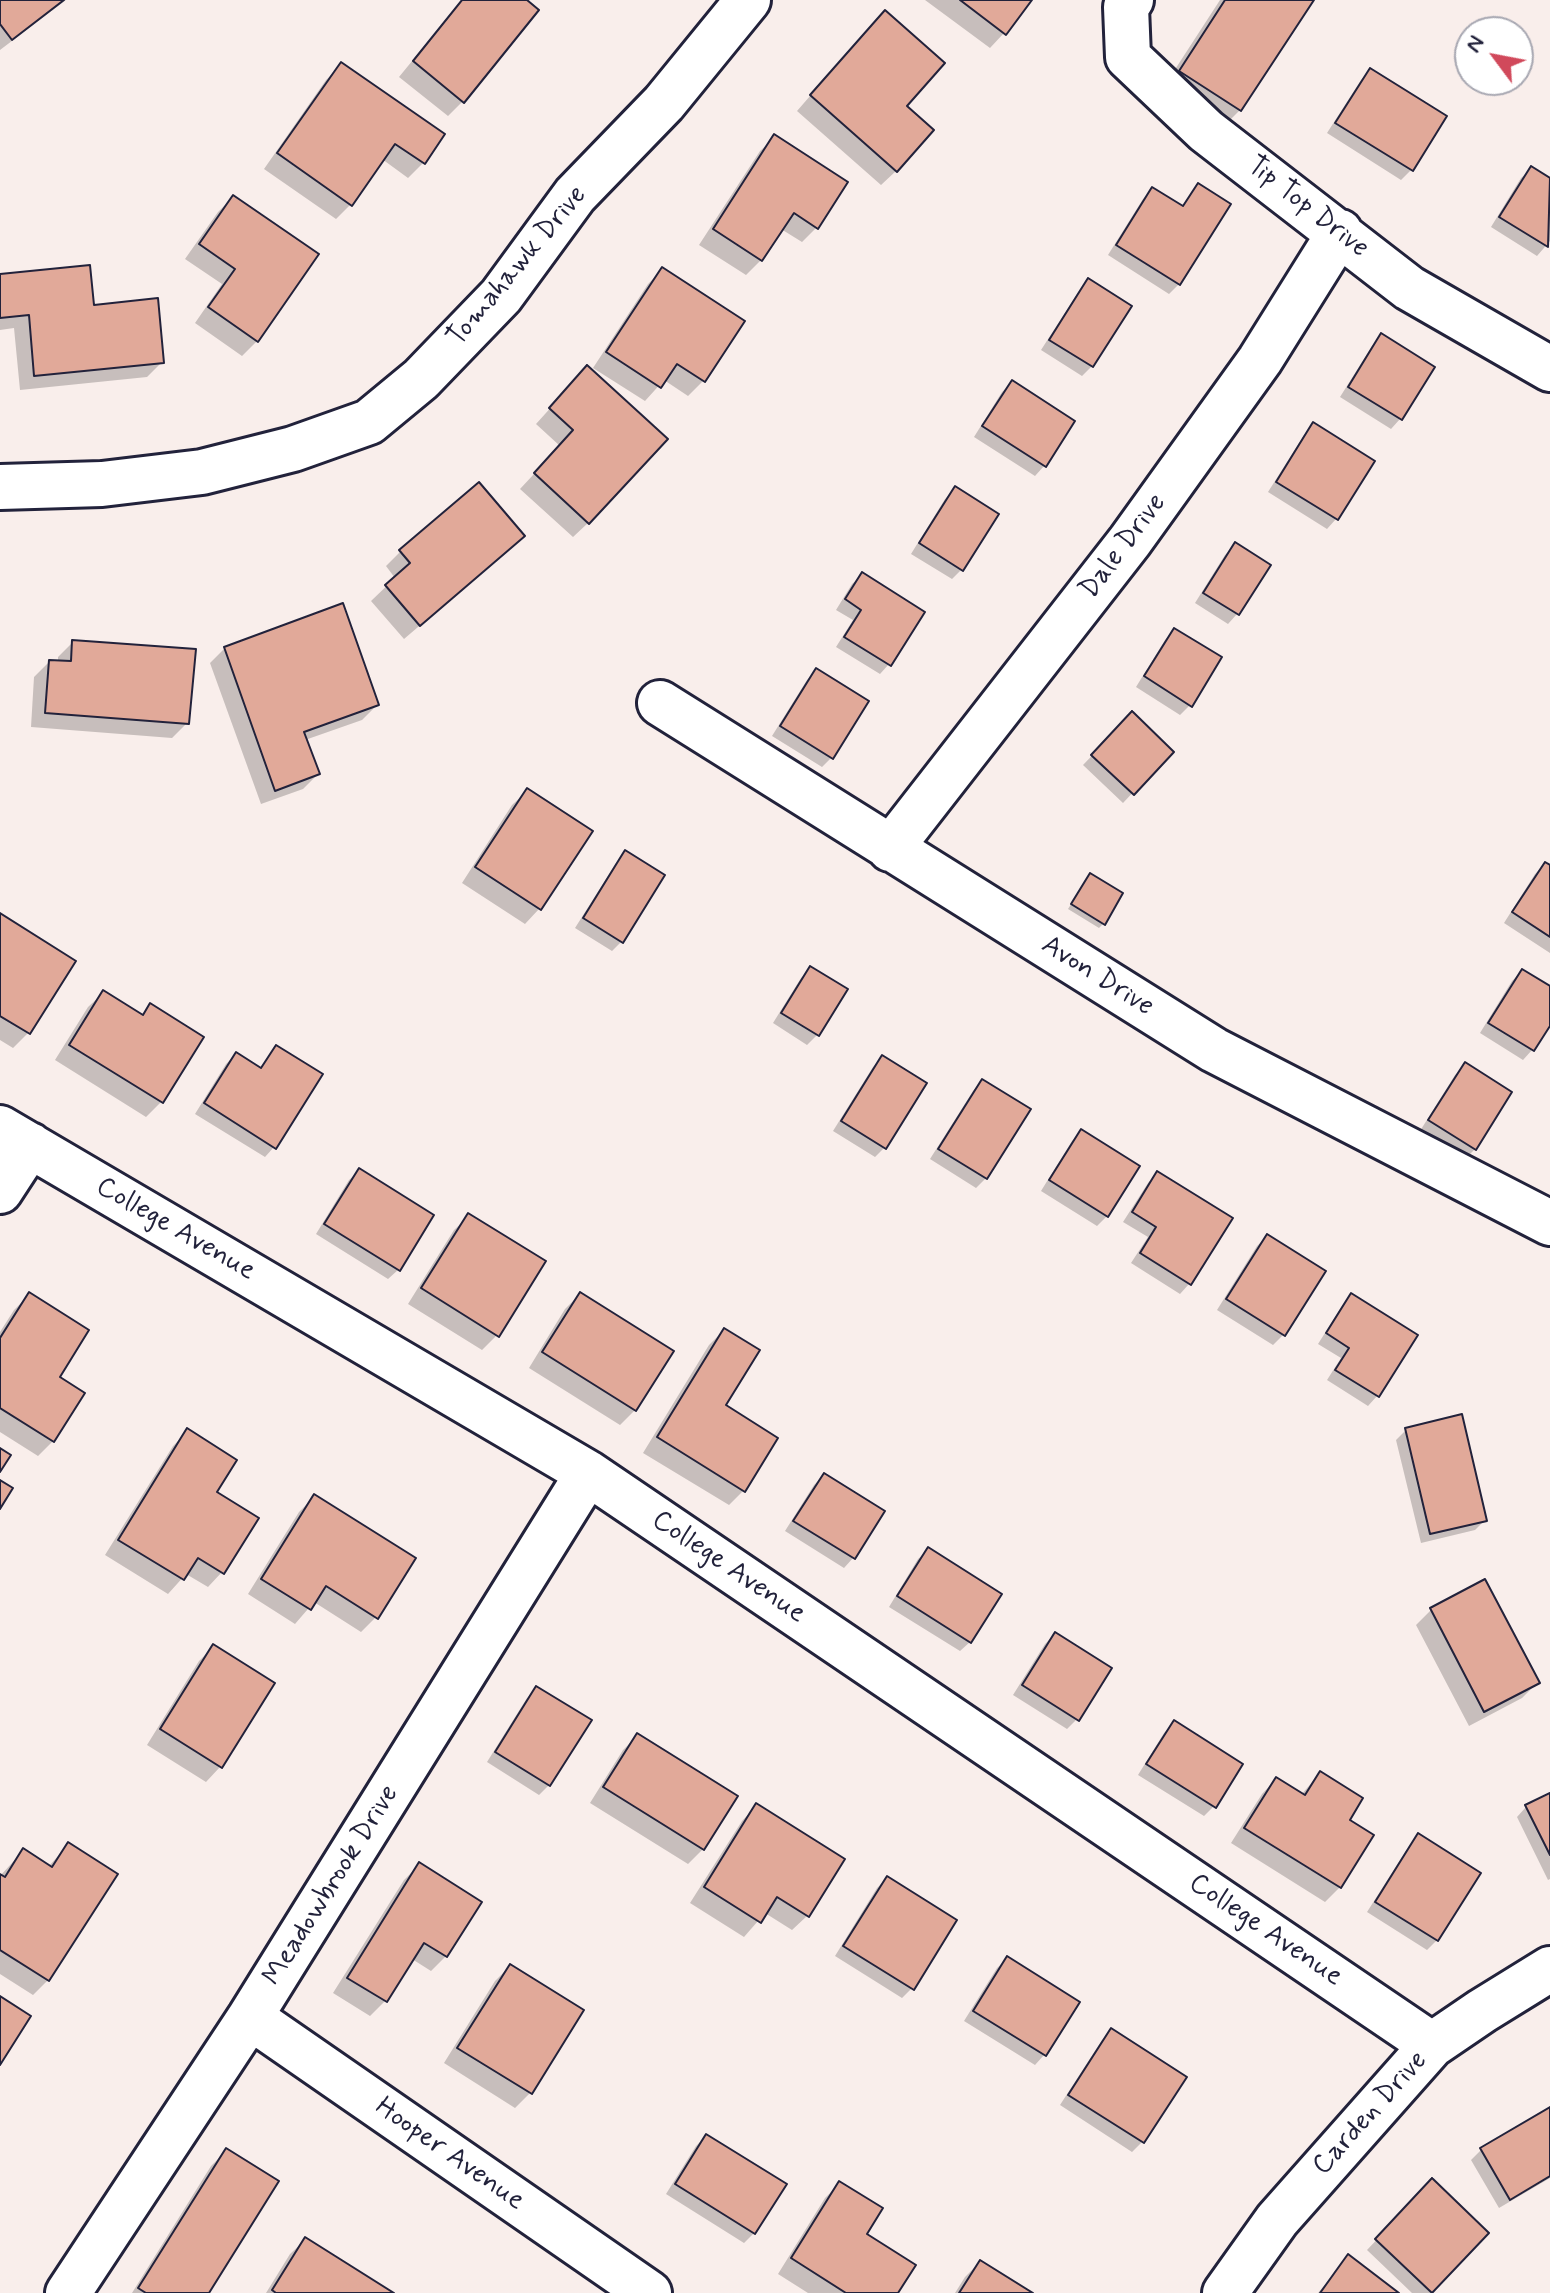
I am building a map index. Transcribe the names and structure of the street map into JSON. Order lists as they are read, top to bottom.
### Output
{
  "streets": {
    "street": [
      "Tip Top Drive",
      "Tomahawk Drive",
      "Dale Drive",
      "Avon Drive",
      "College Avenue",
      "Meadowbrook Drive",
      "Carden Drive",
      "Hooper Avenue"
    ]
  },
  "crossings": [
    ["Tip Top Drive", "Dale Drive"],
    ["Dale Drive", "Avon Drive"],
    ["College Avenue", "Meadowbrook Drive"],
    ["College Avenue", "Carden Drive"],
    ["Meadowbrook Drive", "Hooper Avenue"]
  ],
  "north": "top left"
}
